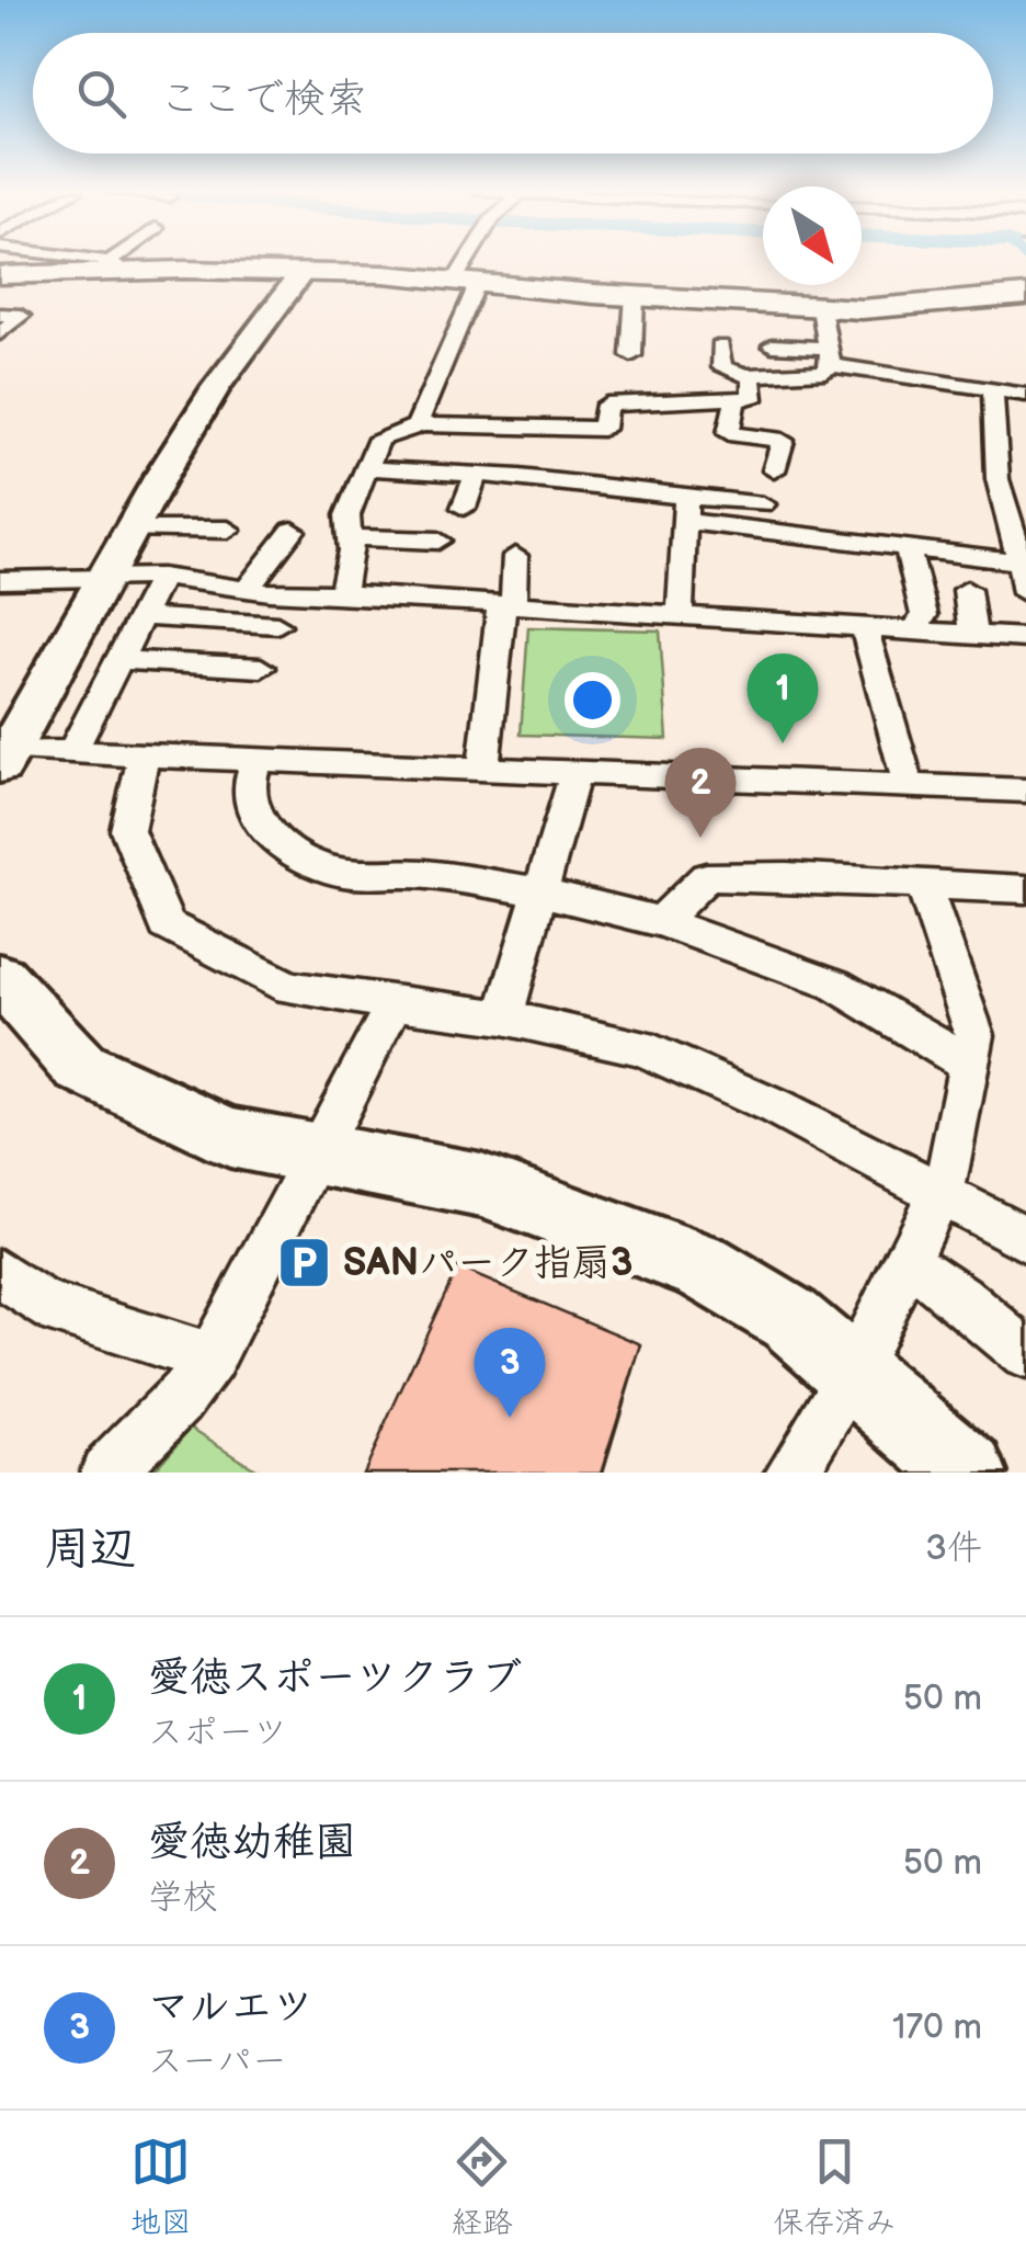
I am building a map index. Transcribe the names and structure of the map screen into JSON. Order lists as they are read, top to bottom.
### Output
{
  "places": {
    "parking": ["SANパーク指扇3"]
  },
  "north": "bottom right",
  "page": {
    "search": "ここで検索",
    "pins": ["1", "2", "3"],
    "heading": ["周辺", "3件"],
    "list": [
      {
        "mark": "1",
        "name": "愛徳スポーツクラブ",
        "note": "スポーツ",
        "value": "50 m"
      },
      {
        "mark": "2",
        "name": "愛徳幼稚園",
        "note": "学校",
        "value": "50 m"
      },
      {
        "mark": "3",
        "name": "マルエツ",
        "note": "スーパー",
        "value": "170 m"
      }
    ],
    "nav": ["地図", "経路", "保存済み"]
  }
}
